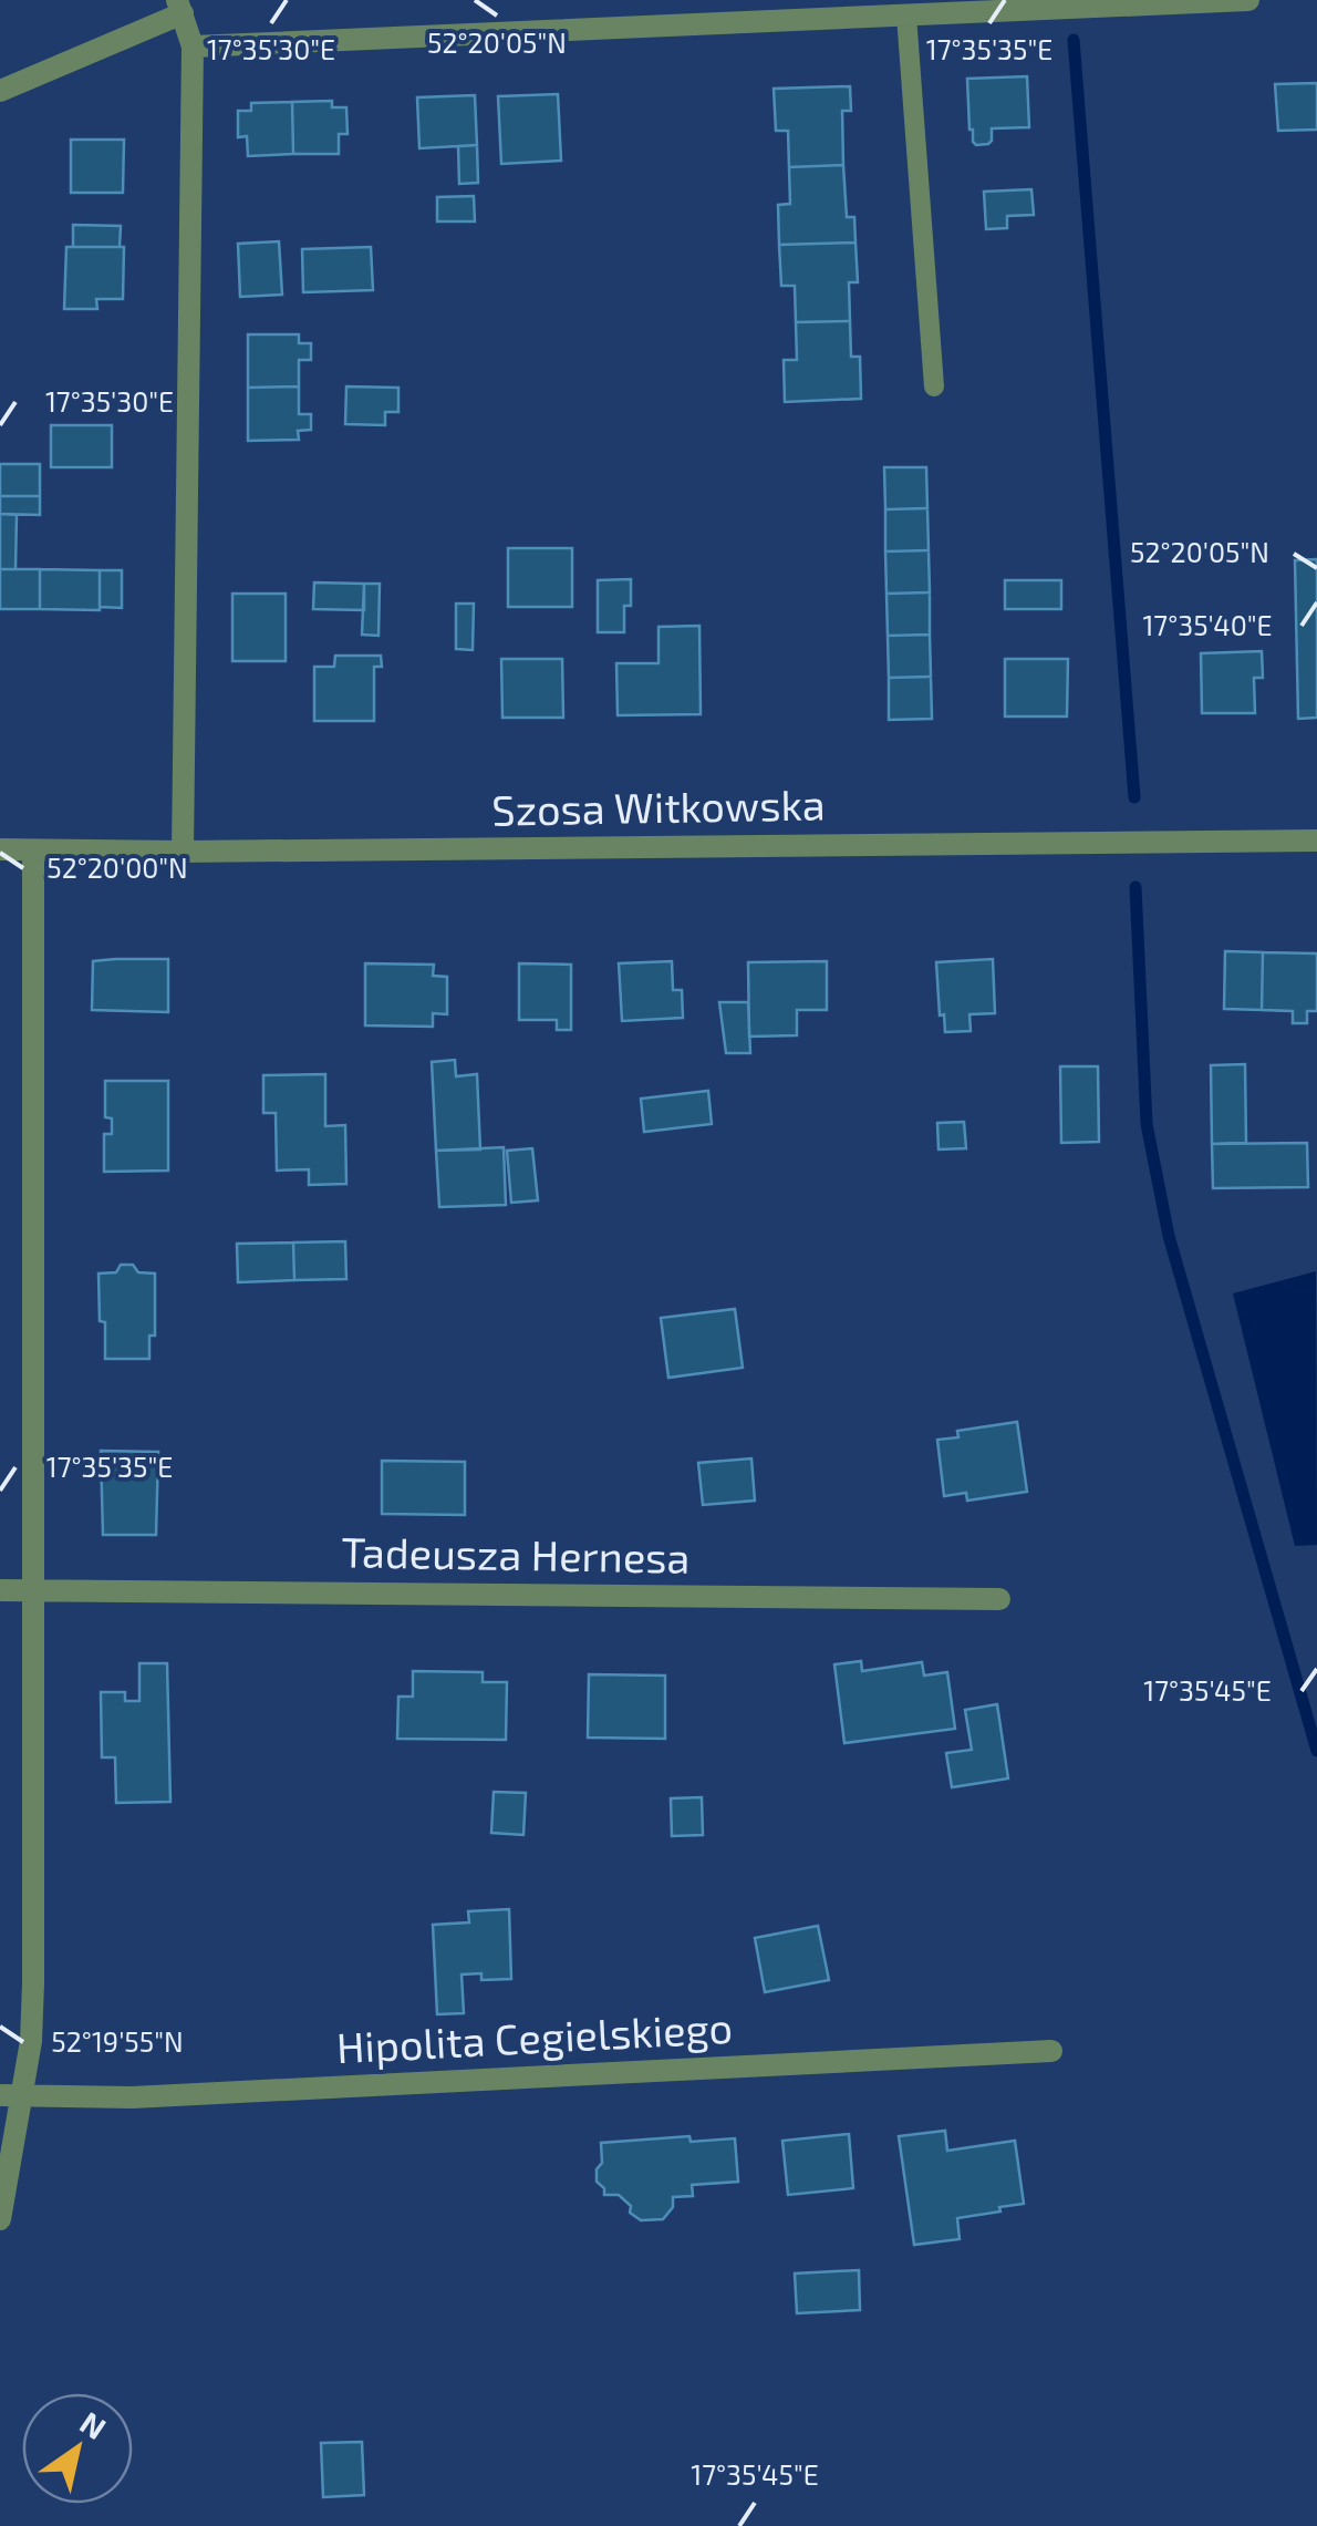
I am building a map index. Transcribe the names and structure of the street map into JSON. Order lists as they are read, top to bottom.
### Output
{
  "streets": {
    "street": ["Szosa Witkowska", "Tadeusza Hernesa", "Hipolita Cegielskiego"]
  },
  "north": "top right",
  "coordinates": [
    "52°20'05\"N",
    "17°35'30\"E",
    "17°35'35\"E",
    "17°35'40\"E",
    "52°20'00\"N",
    "17°35'45\"E",
    "52°19'55\"N"
  ]
}
